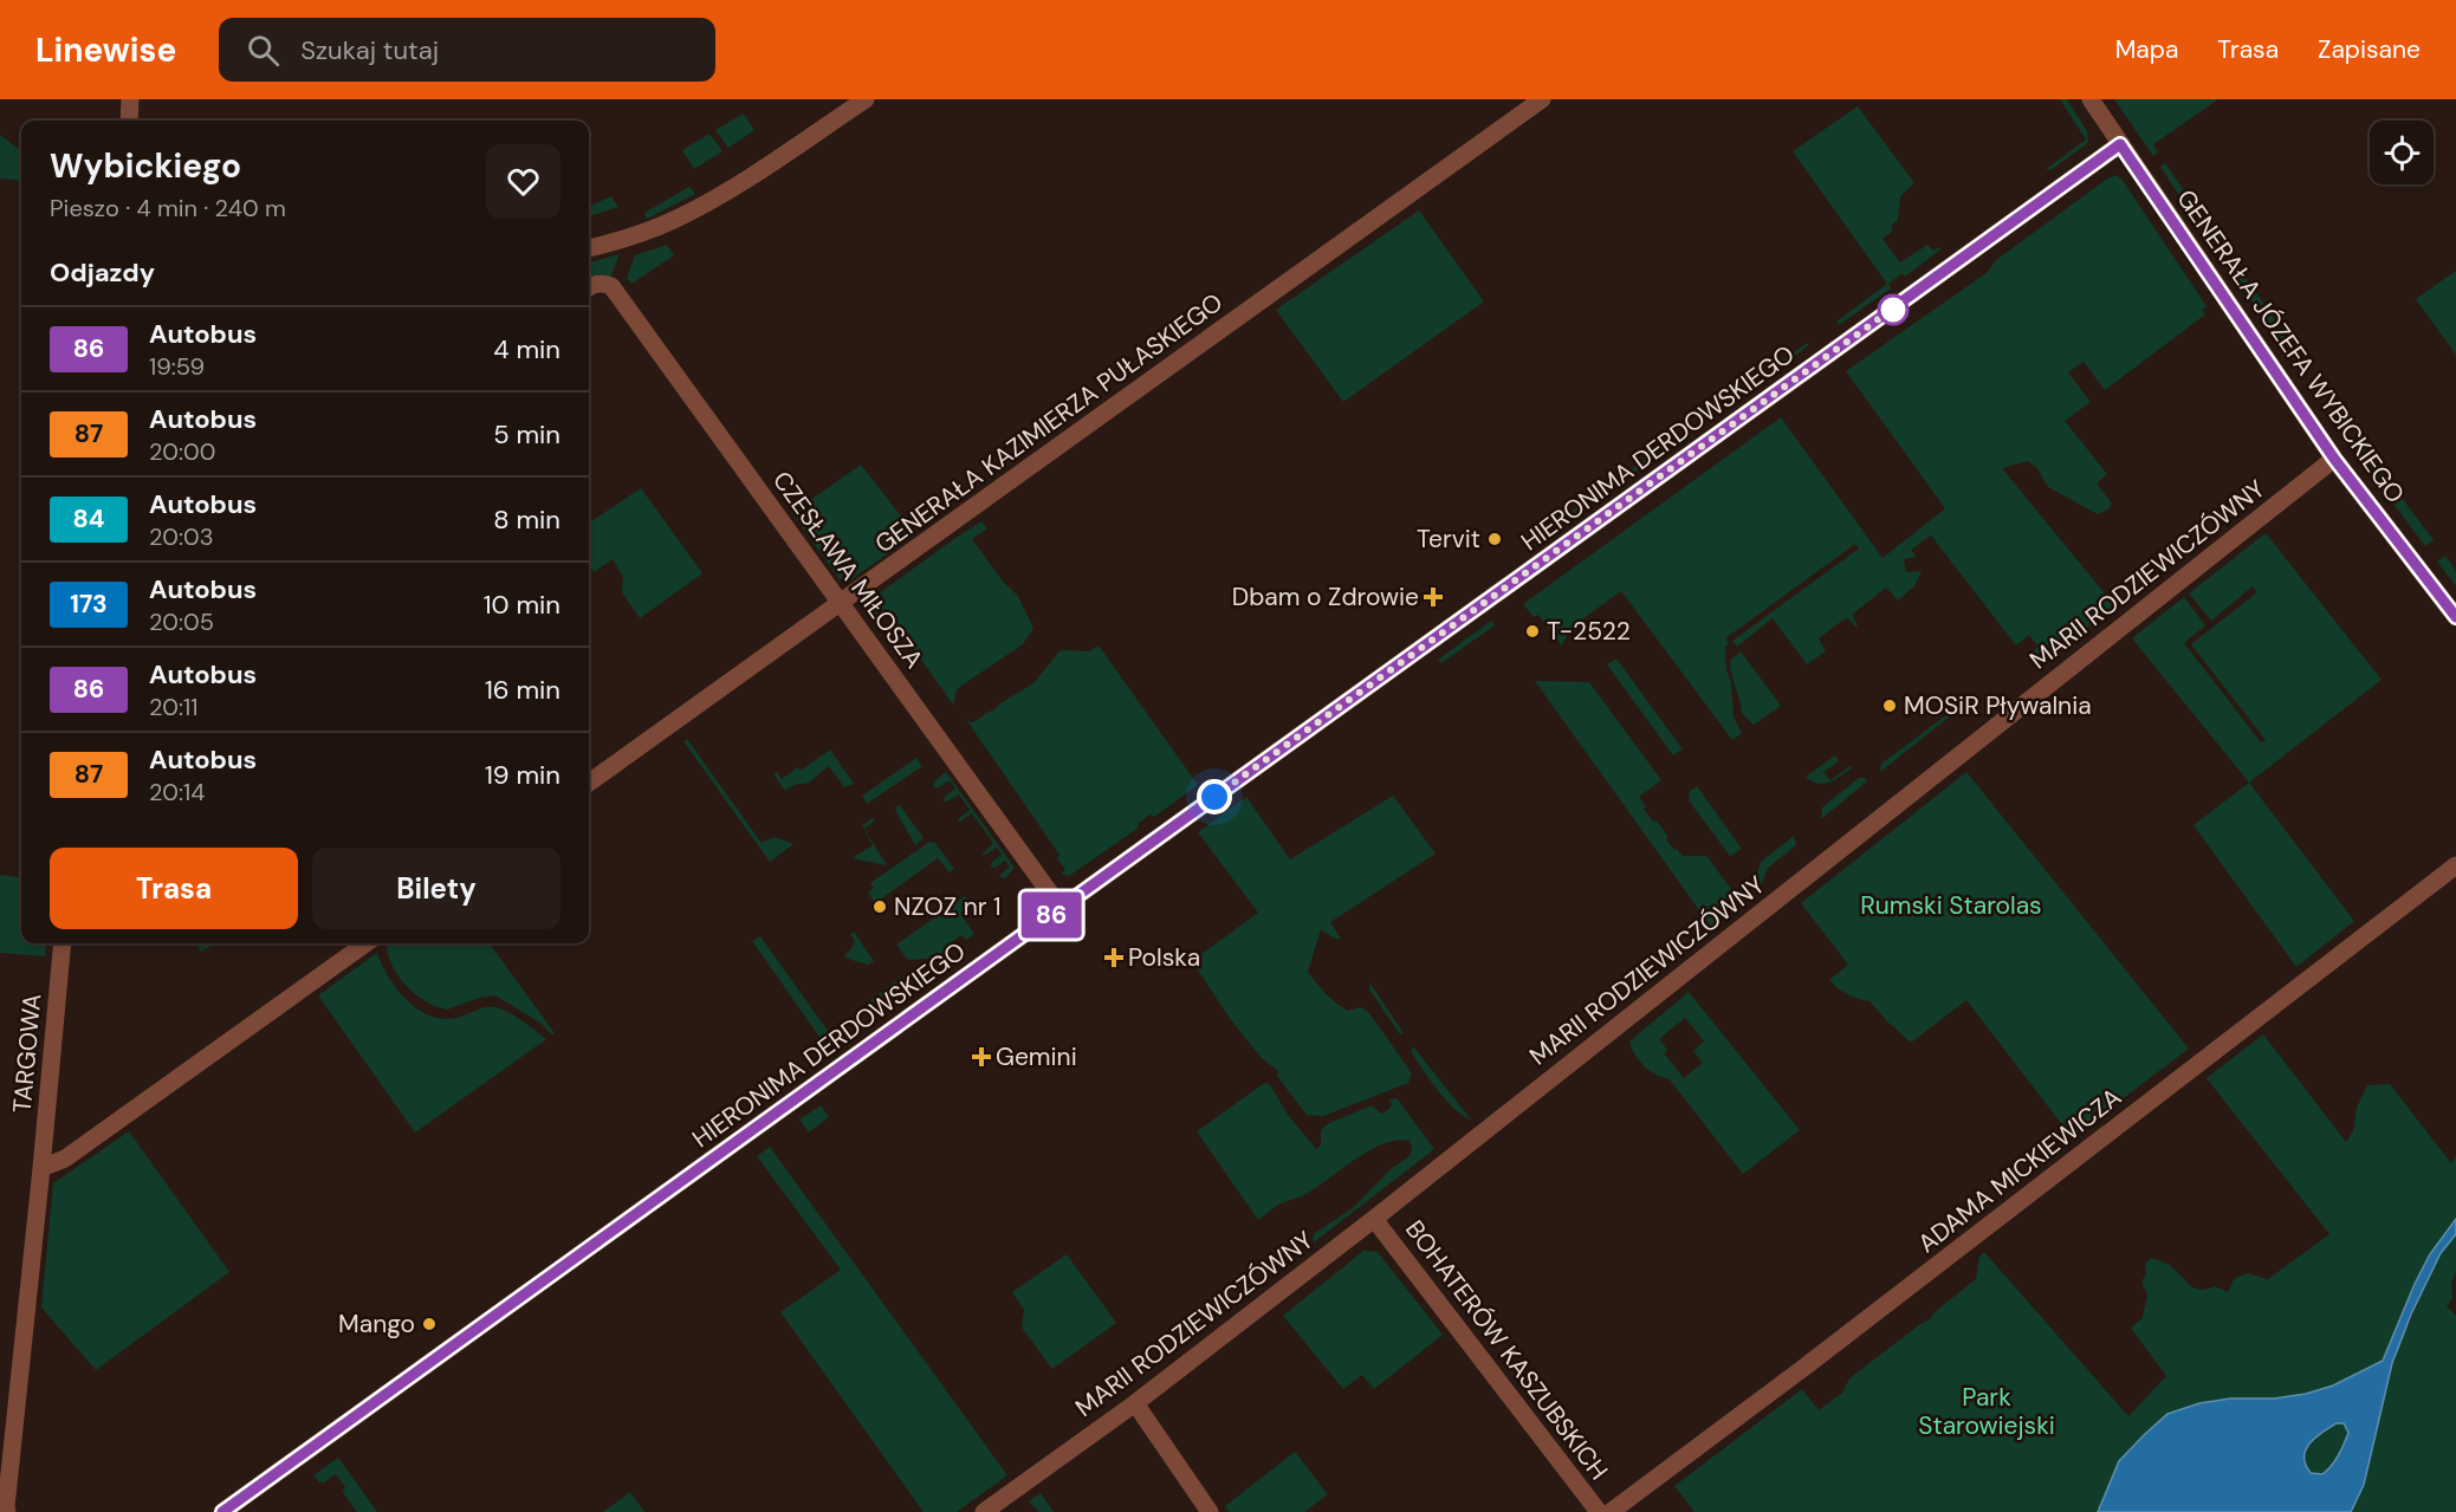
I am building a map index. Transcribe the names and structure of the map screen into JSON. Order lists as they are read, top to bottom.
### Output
{
  "streets": {
    "street": [
      "GENERAŁA JÓZEFA WYBICKIEGO",
      "GENERAŁA KAZIMIERZA PUŁASKIEGO",
      "HIERONIMA DERDOWSKIEGO",
      "CZESŁAWA MIŁOSZA",
      "MARII RODZIEWICZÓWNY",
      "TARGOWA",
      "ADAMA MICKIEWICZA",
      "BOHATERÓW KASZUBSKICH"
    ]
  },
  "crossings": [
    ["GENERAŁA JÓZEFA WYBICKIEGO", "HIERONIMA DERDOWSKIEGO"],
    ["GENERAŁA JÓZEFA WYBICKIEGO", "MARII RODZIEWICZÓWNY"],
    ["GENERAŁA KAZIMIERZA PUŁASKIEGO", "CZESŁAWA MIŁOSZA"],
    ["HIERONIMA DERDOWSKIEGO", "CZESŁAWA MIŁOSZA"],
    ["MARII RODZIEWICZÓWNY", "BOHATERÓW KASZUBSKICH"]
  ],
  "parks": ["Rumski Starolas", "Park Starowiejski"],
  "places": {
    "other": [
      "Tervit",
      "T-2522",
      "MOSiR Pływalnia",
      "NZOZ nr 1",
      "Mango"
    ],
    "health": ["Dbam o Zdrowie", "Polska", "Gemini"]
  },
  "lines": ["bus line 86"],
  "page": {
    "header": "Linewise",
    "search": "Szukaj tutaj",
    "nav": ["Mapa", "Trasa", "Zapisane"],
    "on_map": "86",
    "heading": [
      ["Wybickiego", "Pieszo · 4 min · 240 m"],
      "Odjazdy"
    ],
    "list": [
      {
        "mark": "86",
        "name": "Autobus",
        "note": "19:59",
        "value": "4 min"
      },
      {
        "mark": "87",
        "name": "Autobus",
        "note": "20:00",
        "value": "5 min"
      },
      {
        "mark": "84",
        "name": "Autobus",
        "note": "20:03",
        "value": "8 min"
      },
      {
        "mark": "173",
        "name": "Autobus",
        "note": "20:05",
        "value": "10 min"
      },
      {
        "mark": "86",
        "name": "Autobus",
        "note": "20:11",
        "value": "16 min"
      },
      {
        "mark": "87",
        "name": "Autobus",
        "note": "20:14",
        "value": "19 min"
      }
    ],
    "buttons": ["Trasa", "Bilety"]
  }
}
